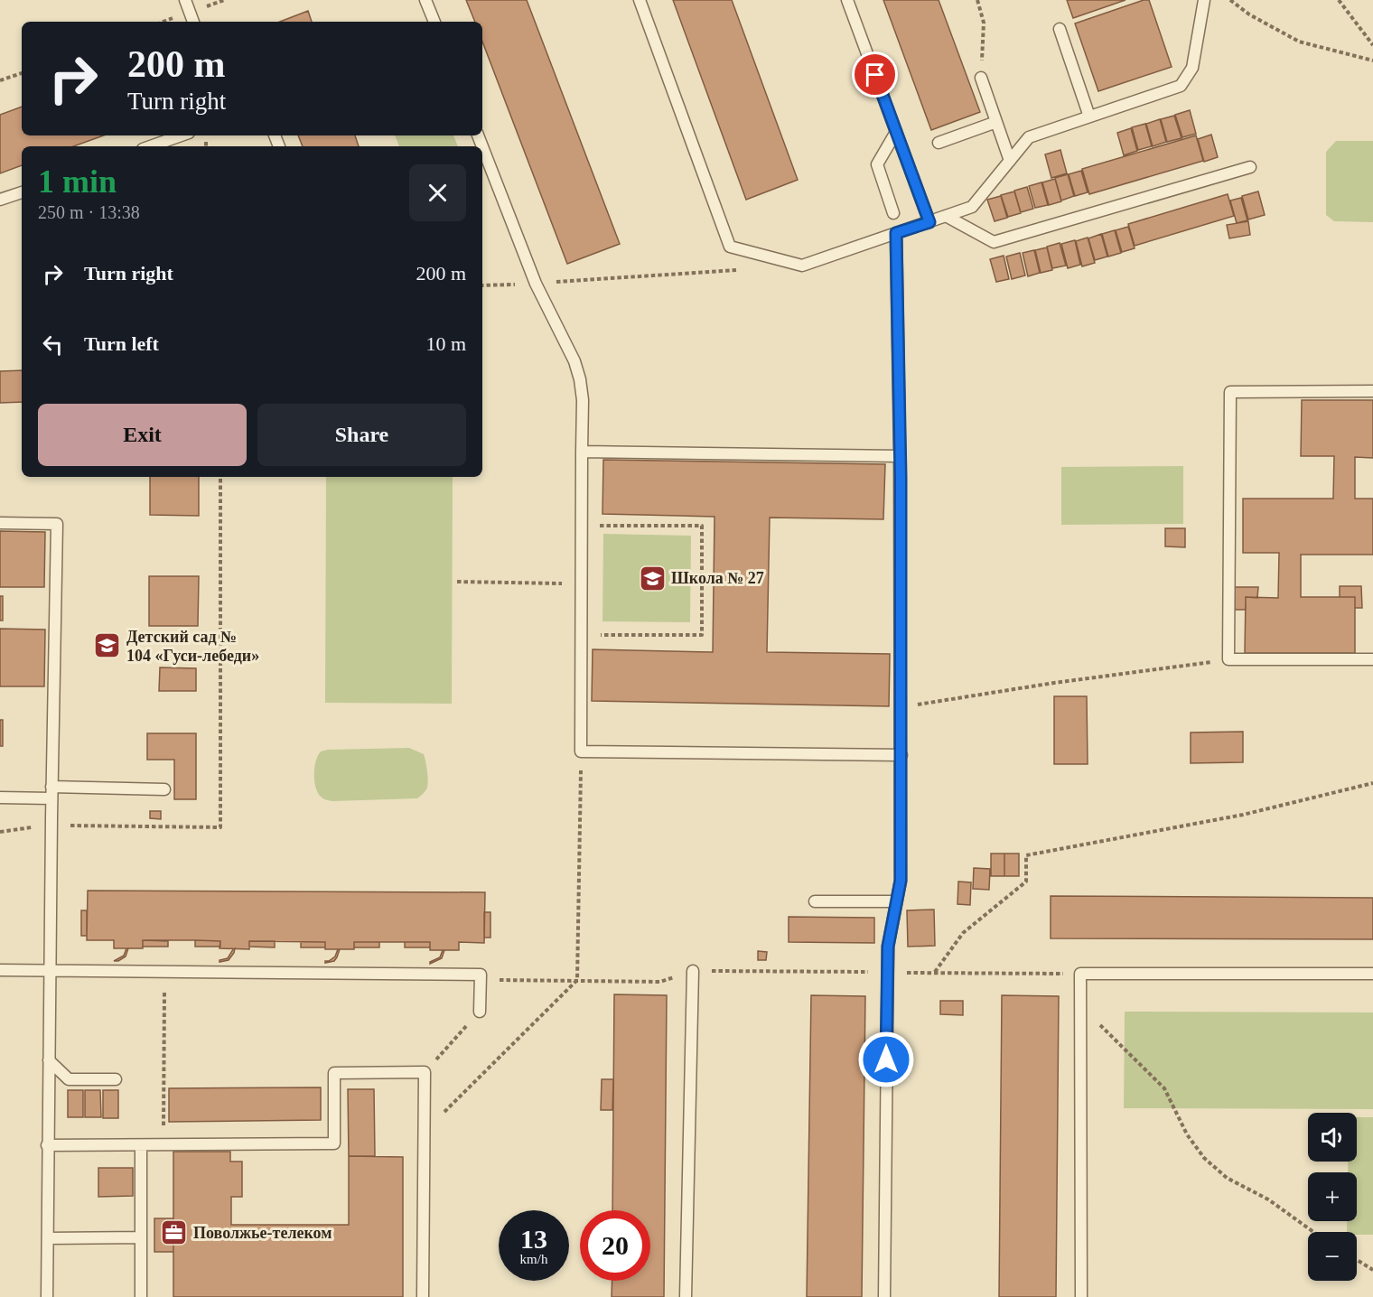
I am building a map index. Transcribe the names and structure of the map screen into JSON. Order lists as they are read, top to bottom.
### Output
{
  "places": {
    "school or university": ["Школа № 27", "Детский сад № 104 «Гуси-лебеди»"],
    "office": ["Поволжье-телеком"]
  },
  "page": {
    "turn": ["200 m", "Turn right"],
    "heading": ["1 min", "250 m · 13:38"],
    "list": [
      {
        "name": "Turn right",
        "value": "200 m"
      },
      {
        "name": "Turn left",
        "value": "10 m"
      }
    ],
    "buttons": ["Exit", "Share"],
    "map_buttons": ["+", "−"],
    "speed": "13 km/h",
    "limit": "20"
  }
}
